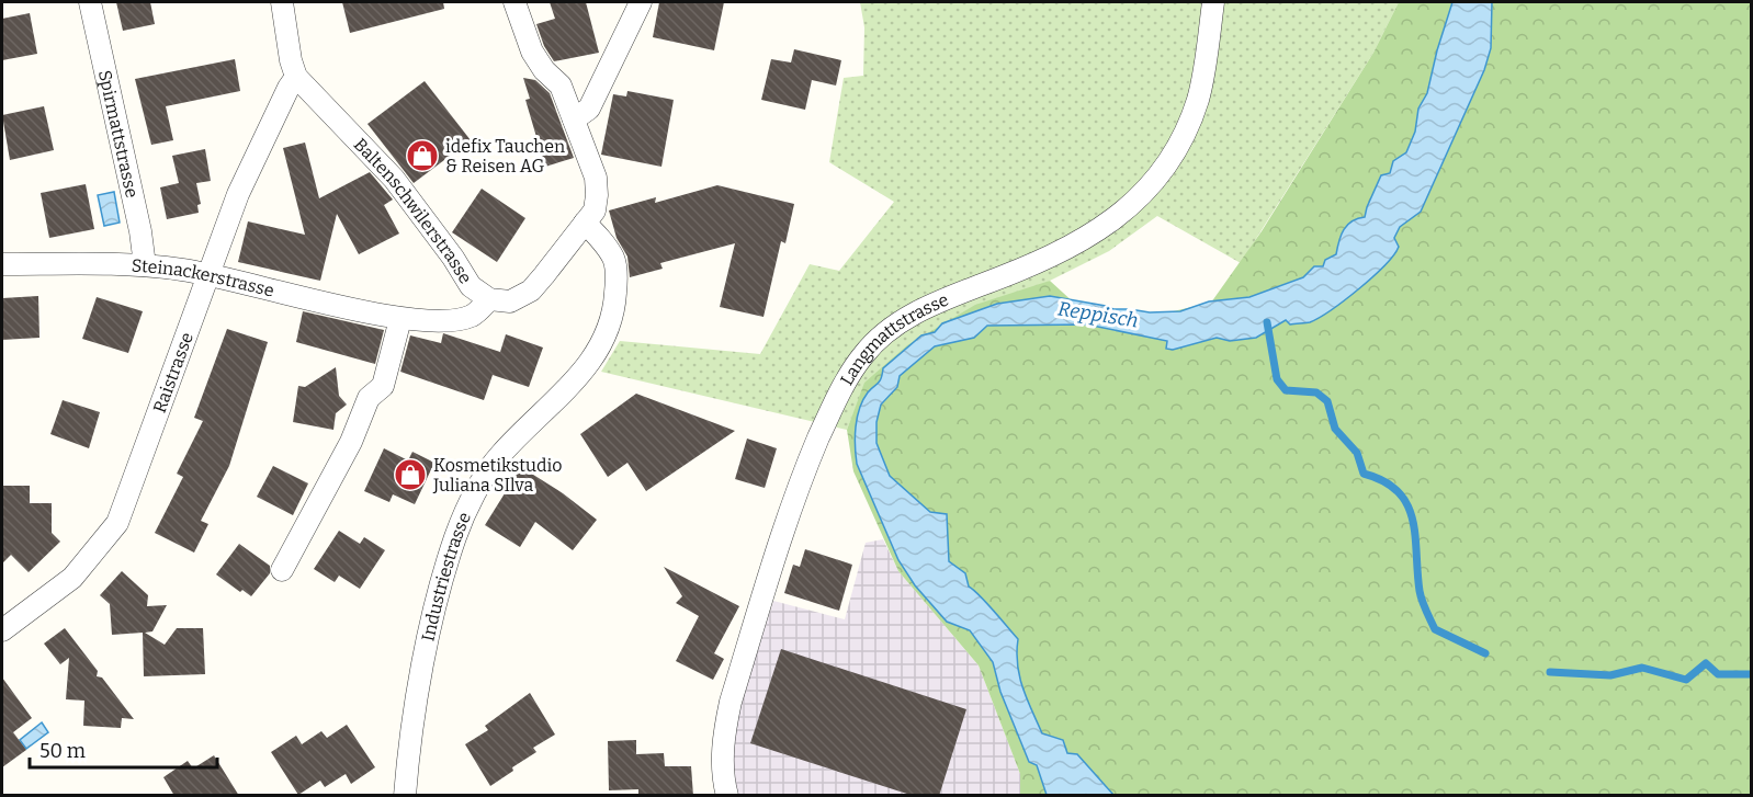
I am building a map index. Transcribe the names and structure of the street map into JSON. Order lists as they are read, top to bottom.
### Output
{
  "streets": {
    "street": [
      "Spirmattstrasse",
      "Baltenschwilerstrasse",
      "Steinackerstrasse",
      "Langmattstrasse",
      "Raistrasse",
      "Industriestrasse"
    ]
  },
  "crossings": [
    ["Spirmattstrasse", "Steinackerstrasse"],
    ["Baltenschwilerstrasse", "Steinackerstrasse"],
    ["Baltenschwilerstrasse", "Raistrasse"],
    ["Baltenschwilerstrasse", "Industriestrasse"],
    ["Steinackerstrasse", "Raistrasse"]
  ],
  "water": ["Reppisch"],
  "places": {
    "shop": ["idefix Tauchen & Reisen AG", "Kosmetikstudio Juliana SIlva"]
  },
  "scale_bar": "50 m"
}
